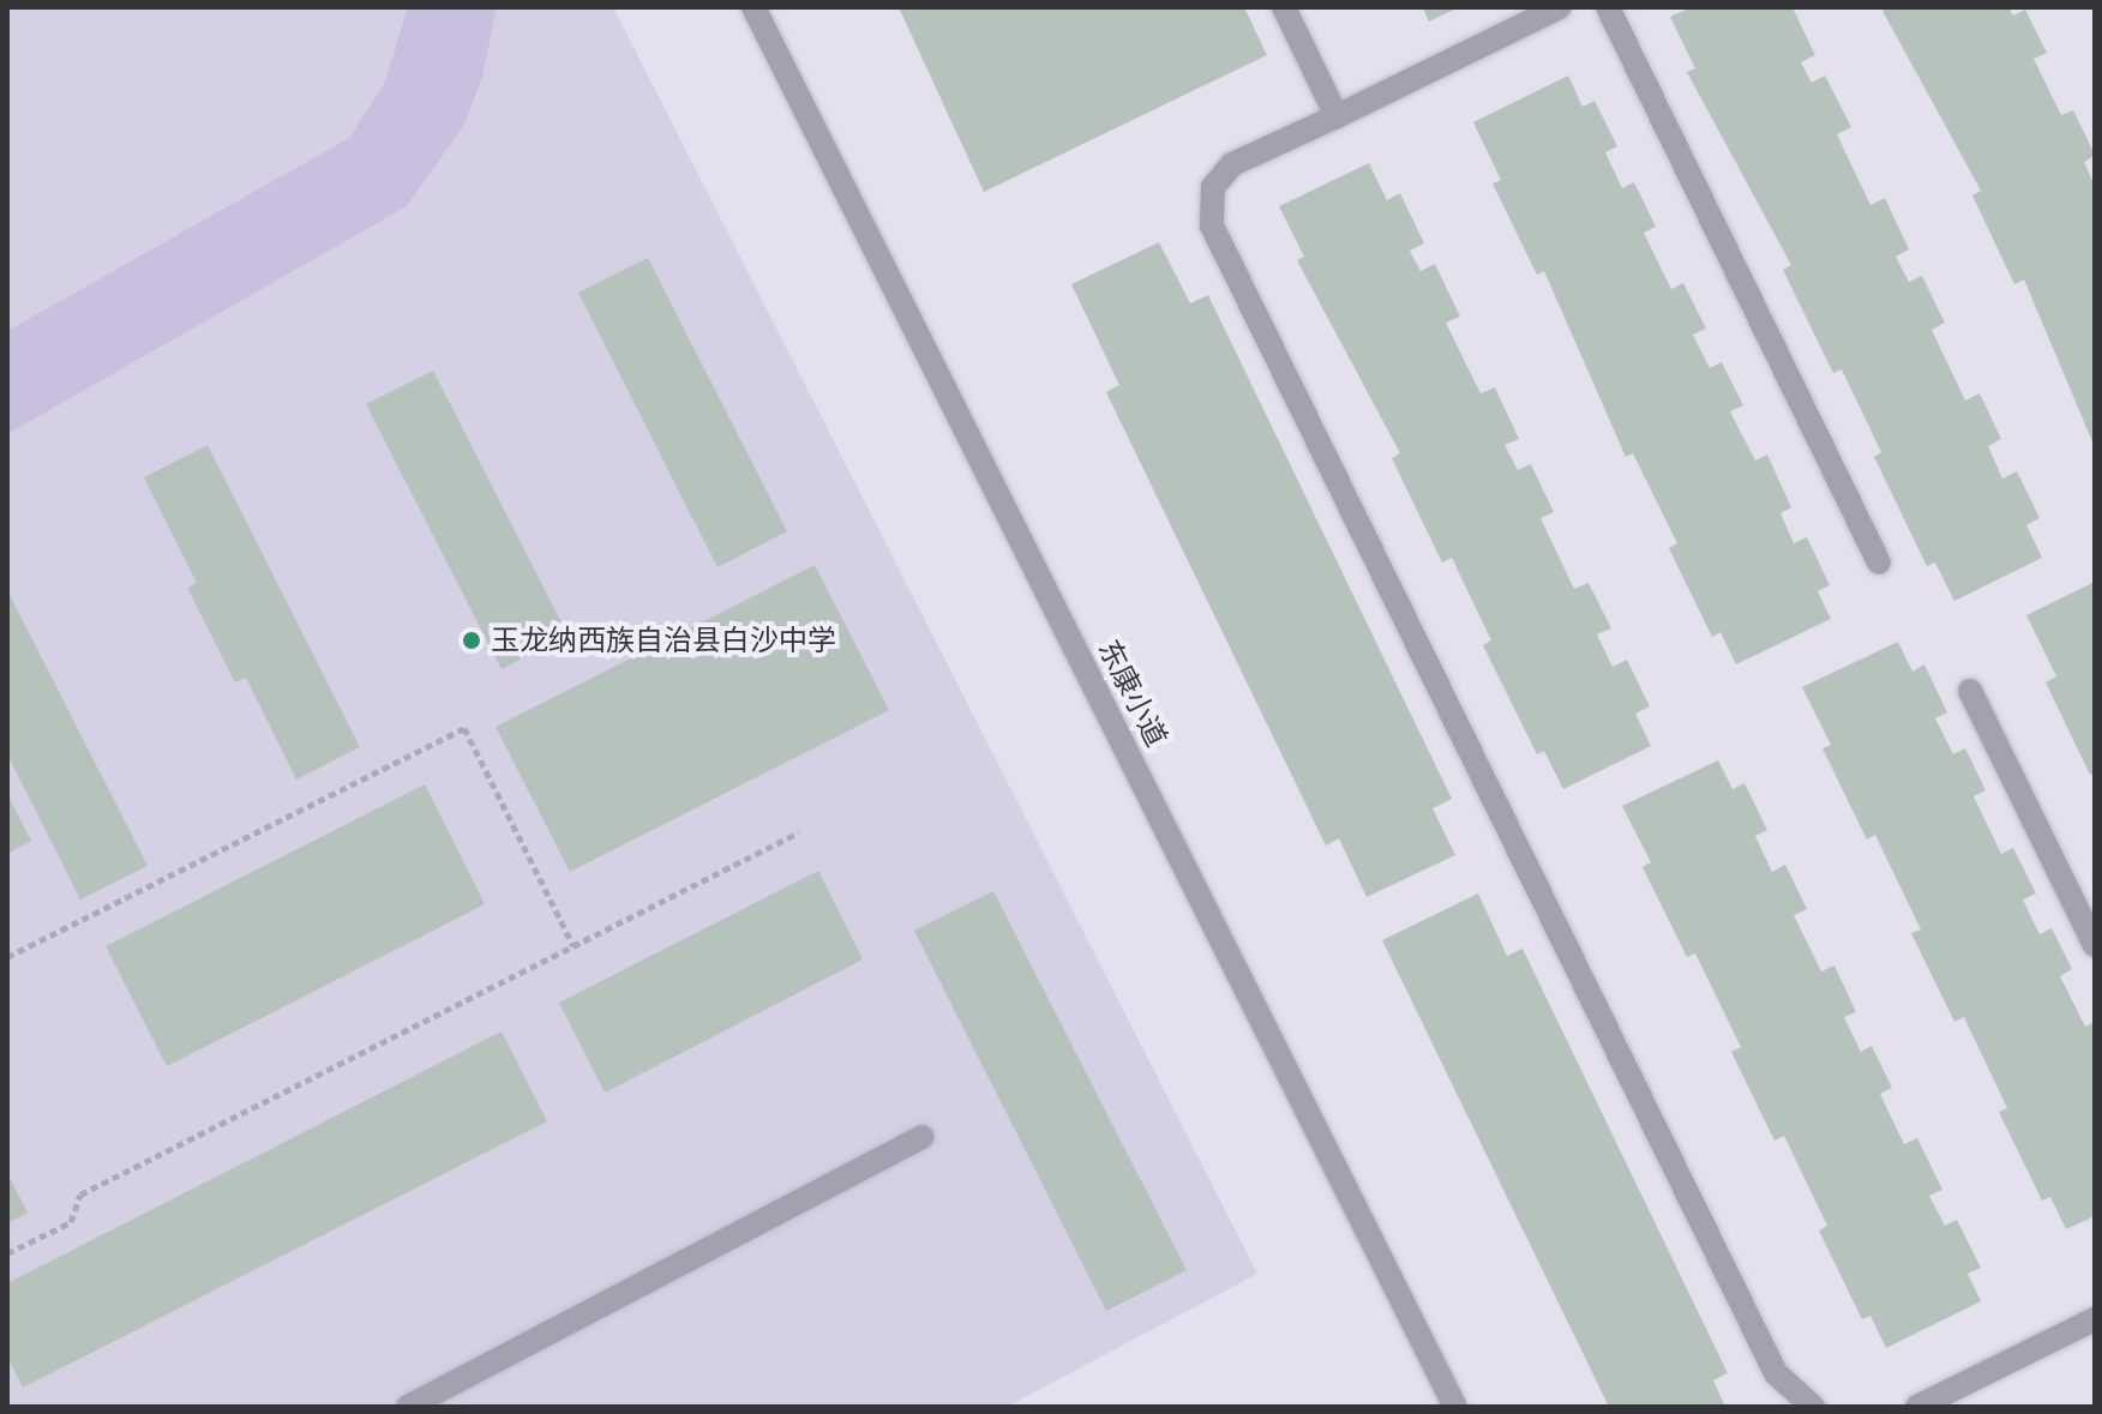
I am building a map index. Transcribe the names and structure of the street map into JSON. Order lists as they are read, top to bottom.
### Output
{
  "streets": {
    "street": ["东康小道"]
  },
  "places": ["玉龙纳西族自治县白沙中学"]
}
